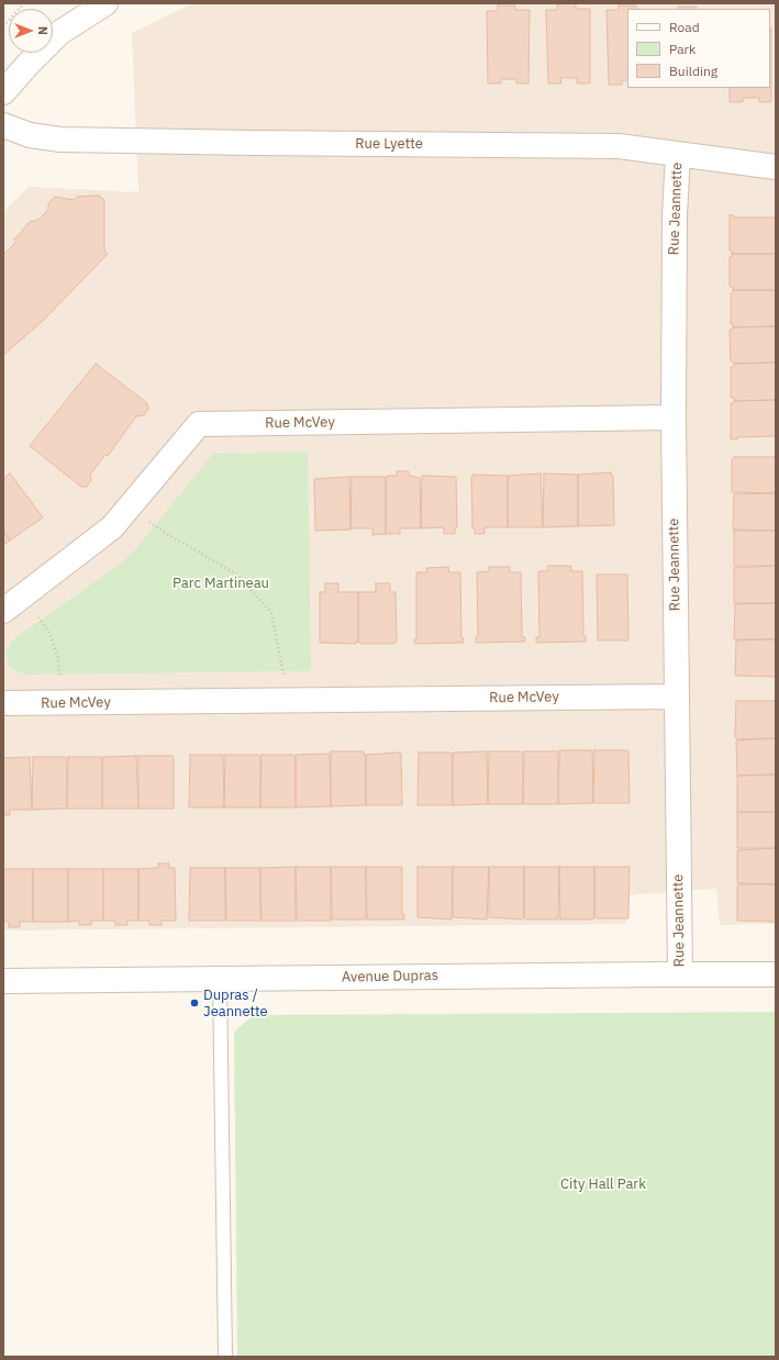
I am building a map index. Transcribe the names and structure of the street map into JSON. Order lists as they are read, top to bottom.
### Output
{
  "streets": {
    "street": [
      "Rue Lyette",
      "Rue Jeannette",
      "Rue McVey",
      "Avenue Dupras"
    ]
  },
  "crossings": [
    ["Rue Lyette", "Rue Jeannette"],
    ["Rue Jeannette", "Rue McVey"],
    ["Rue Jeannette", "Avenue Dupras"]
  ],
  "parks": ["Parc Martineau", "City Hall Park"],
  "places": ["Dupras / Jeannette"],
  "legend": ["Road", "Park", "Building"],
  "north": "right"
}
